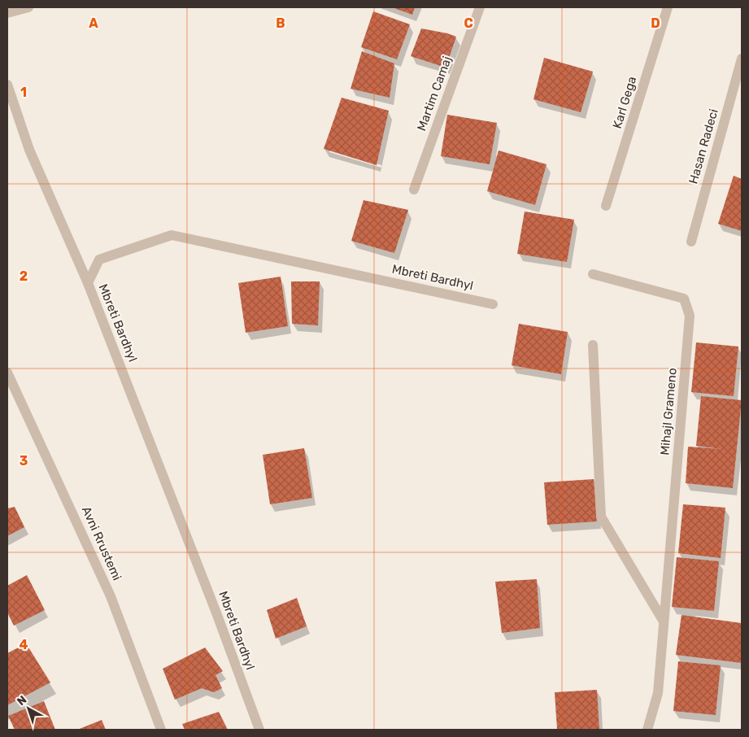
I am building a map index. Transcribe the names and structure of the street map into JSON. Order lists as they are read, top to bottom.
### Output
{
  "streets": {
    "street": [
      "Martim Camaj",
      "Karl Gega",
      "Hasan Radeci",
      "Mbreti Bardhyl",
      "Mihajl Grameno",
      "Avni Rrustemi"
    ]
  },
  "north": "top left",
  "grid": {
    "columns": [
      "A",
      "B",
      "C",
      "D"
    ],
    "rows": [
      "1",
      "2",
      "3",
      "4"
    ]
  }
}
